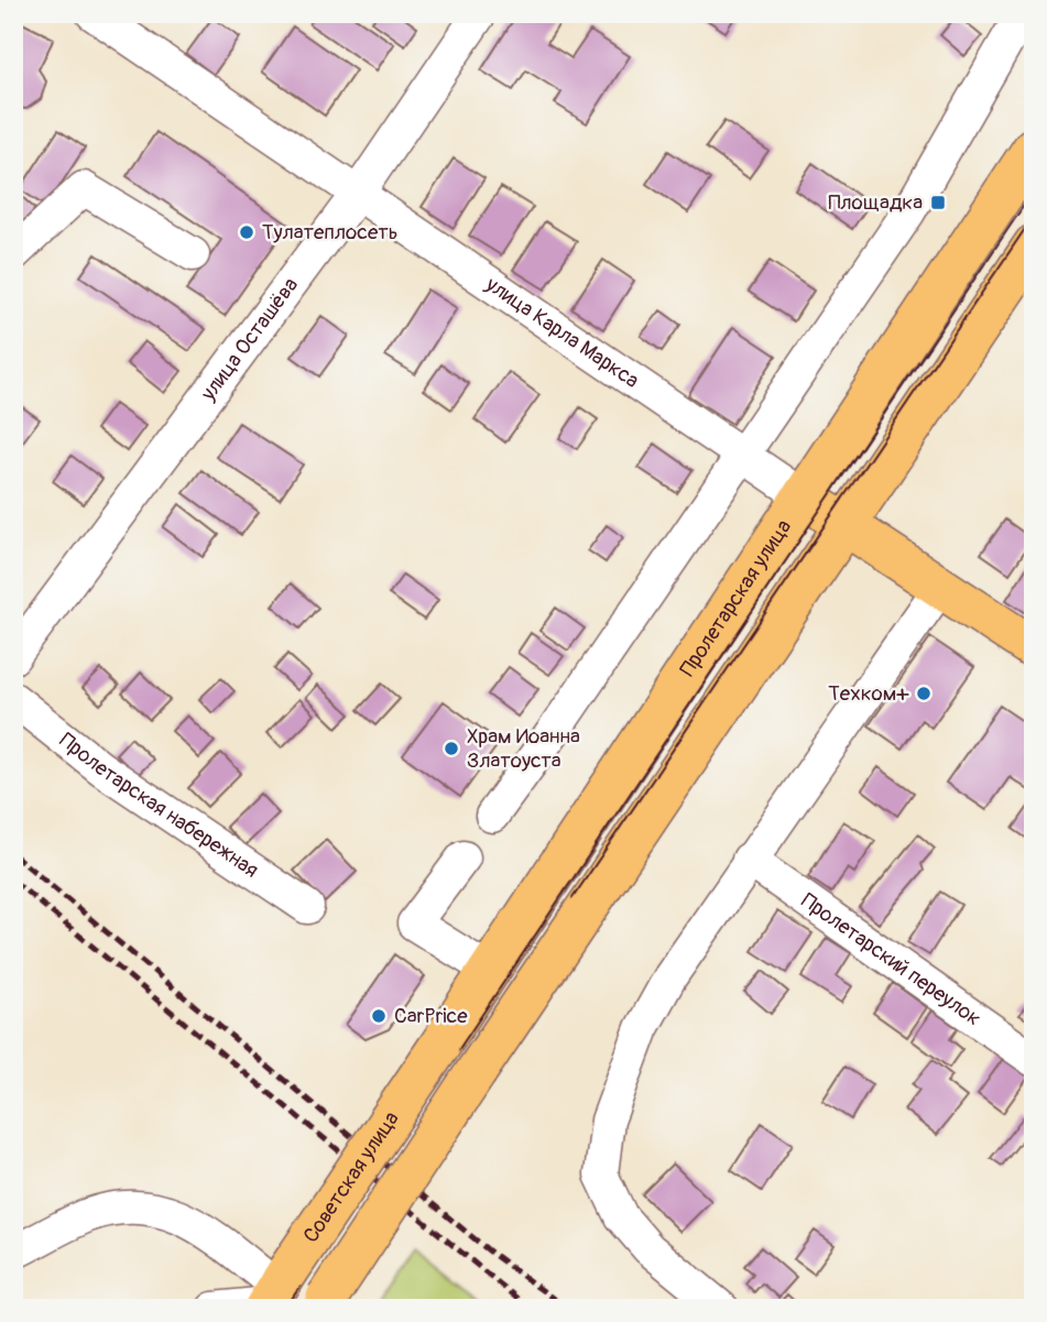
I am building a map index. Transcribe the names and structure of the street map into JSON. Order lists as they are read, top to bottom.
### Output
{
  "streets": {
    "main road": ["улица Карла Маркса", "Пролетарская улица", "Советская улица"],
    "street": ["улица Осташёва", "Пролетарская набережная", "Пролетарский переулок"]
  },
  "crossings": [
    ["улица Карла Маркса", "улица Осташёва"],
    ["улица Карла Маркса", "Пролетарская улица"],
    ["Пролетарская улица", "Советская улица"]
  ],
  "places": {
    "transit": ["Площадка"],
    "other": [
      "Тулатеплосеть",
      "Техком+",
      "Храм Иоанна Златоуста",
      "CarPrice"
    ]
  }
}
